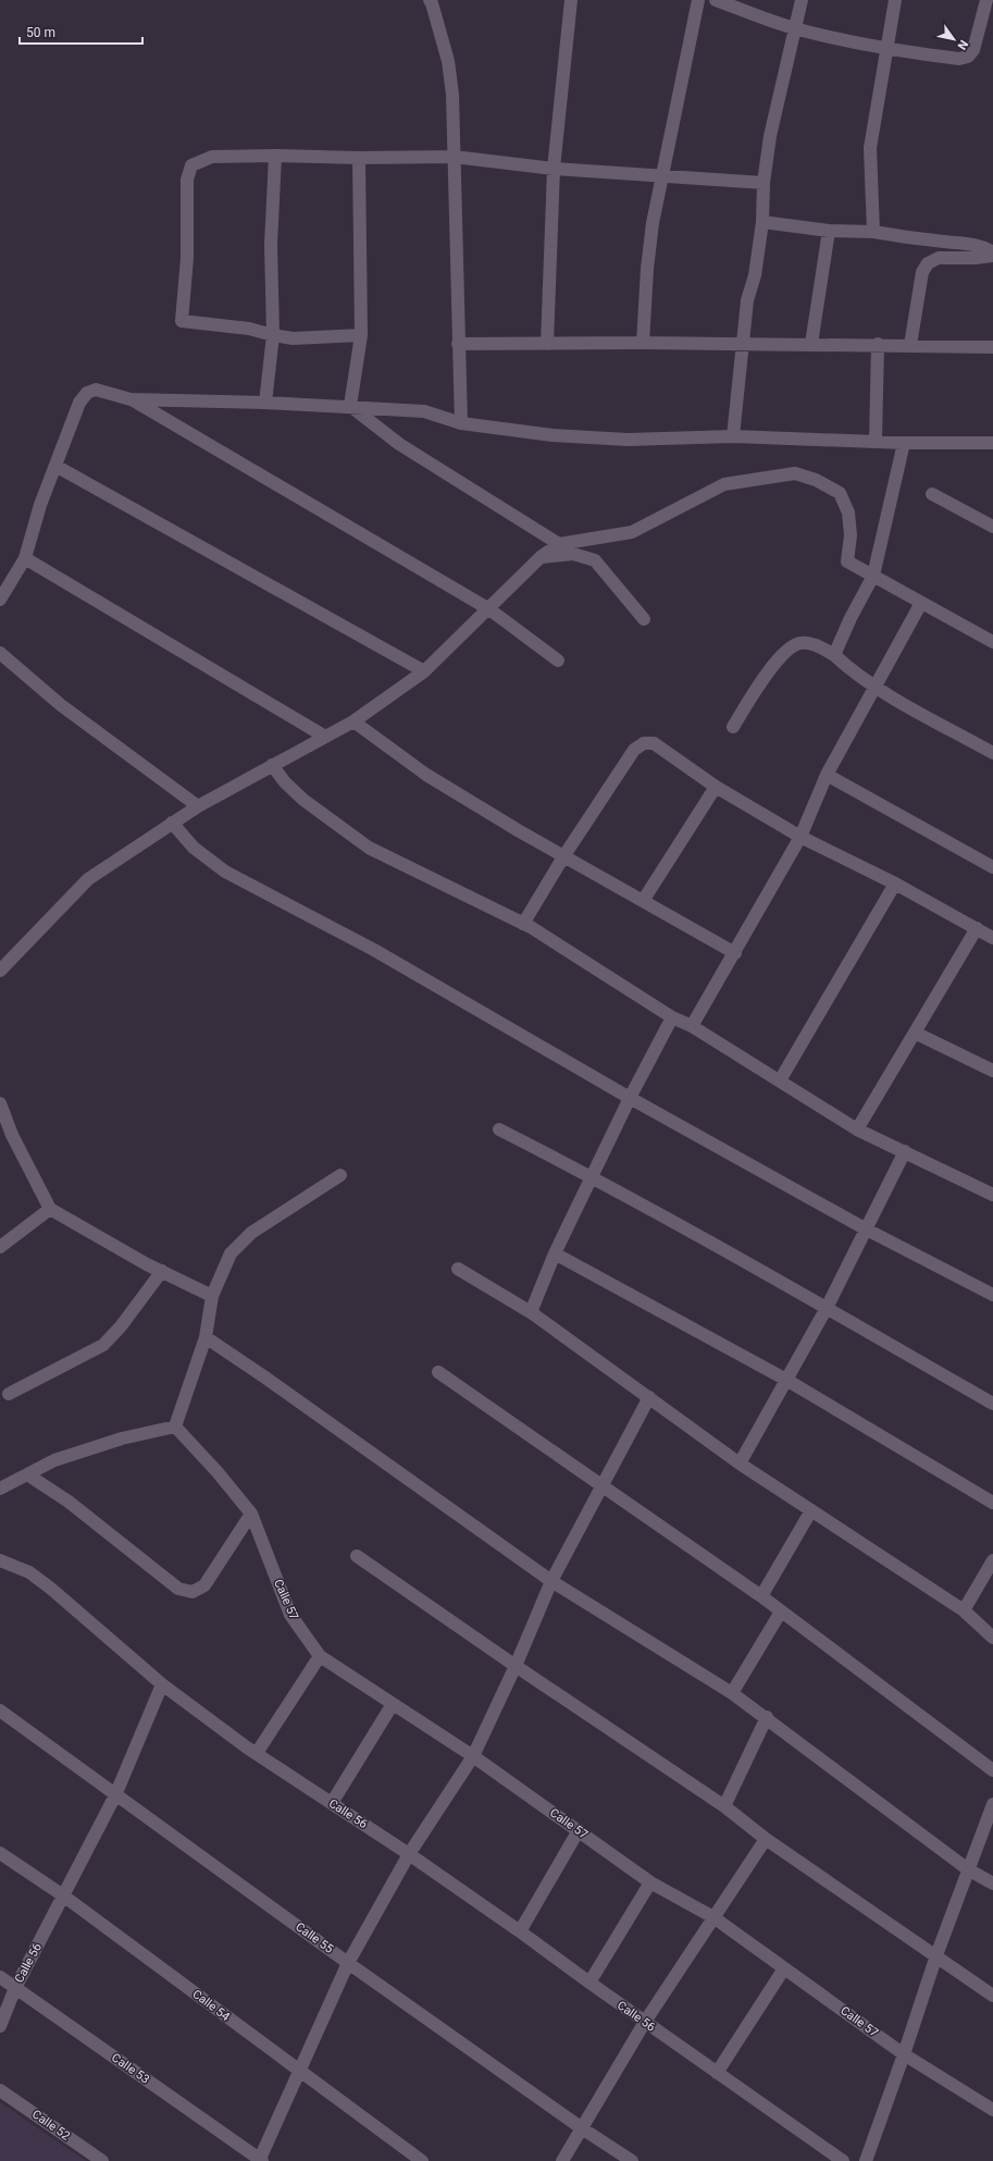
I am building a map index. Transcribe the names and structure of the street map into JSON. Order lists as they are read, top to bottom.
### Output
{
  "streets": {
    "street": [
      "Calle 57",
      "Calle 56",
      "Calle 55",
      "Calle 54",
      "Calle 53",
      "Calle 52"
    ]
  },
  "crossings": [
    ["Calle 56", "Calle 55"],
    ["Calle 56", "Calle 54"],
    ["Calle 56", "Calle 53"]
  ],
  "scale_bar": "50 m",
  "north": "bottom right"
}
